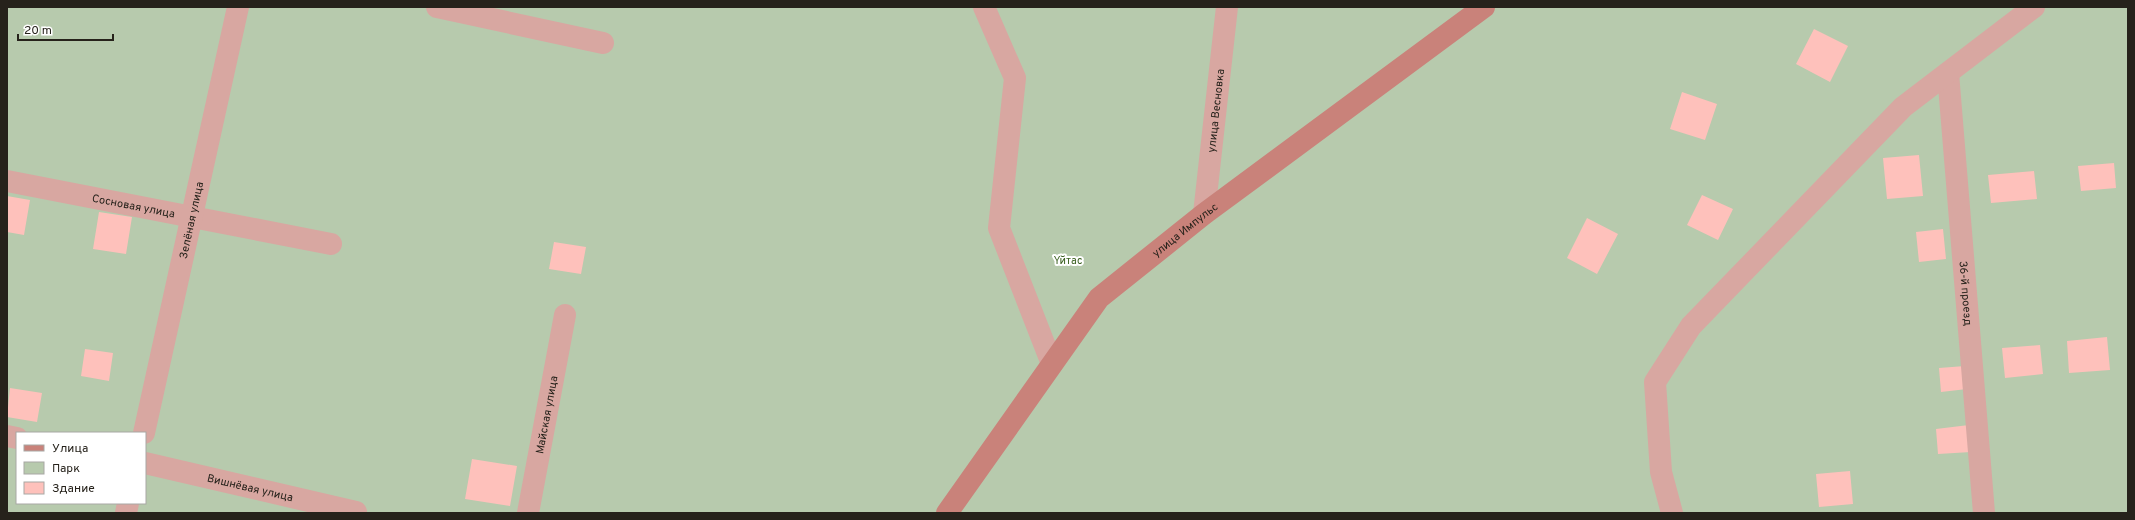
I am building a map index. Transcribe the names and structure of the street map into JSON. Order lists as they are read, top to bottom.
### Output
{
  "streets": {
    "street": [
      "улица Весновка",
      "Сосновая улица",
      "Зелёная улица",
      "улица Импульс",
      "36-й проезд",
      "Майская улица",
      "Вишнёвая улица"
    ]
  },
  "crossings": [
    ["улица Весновка", "улица Импульс"],
    ["Сосновая улица", "Зелёная улица"]
  ],
  "parks": ["Үйтас"],
  "legend": ["Улица", "Парк", "Здание"],
  "scale_bar": "20 m"
}
